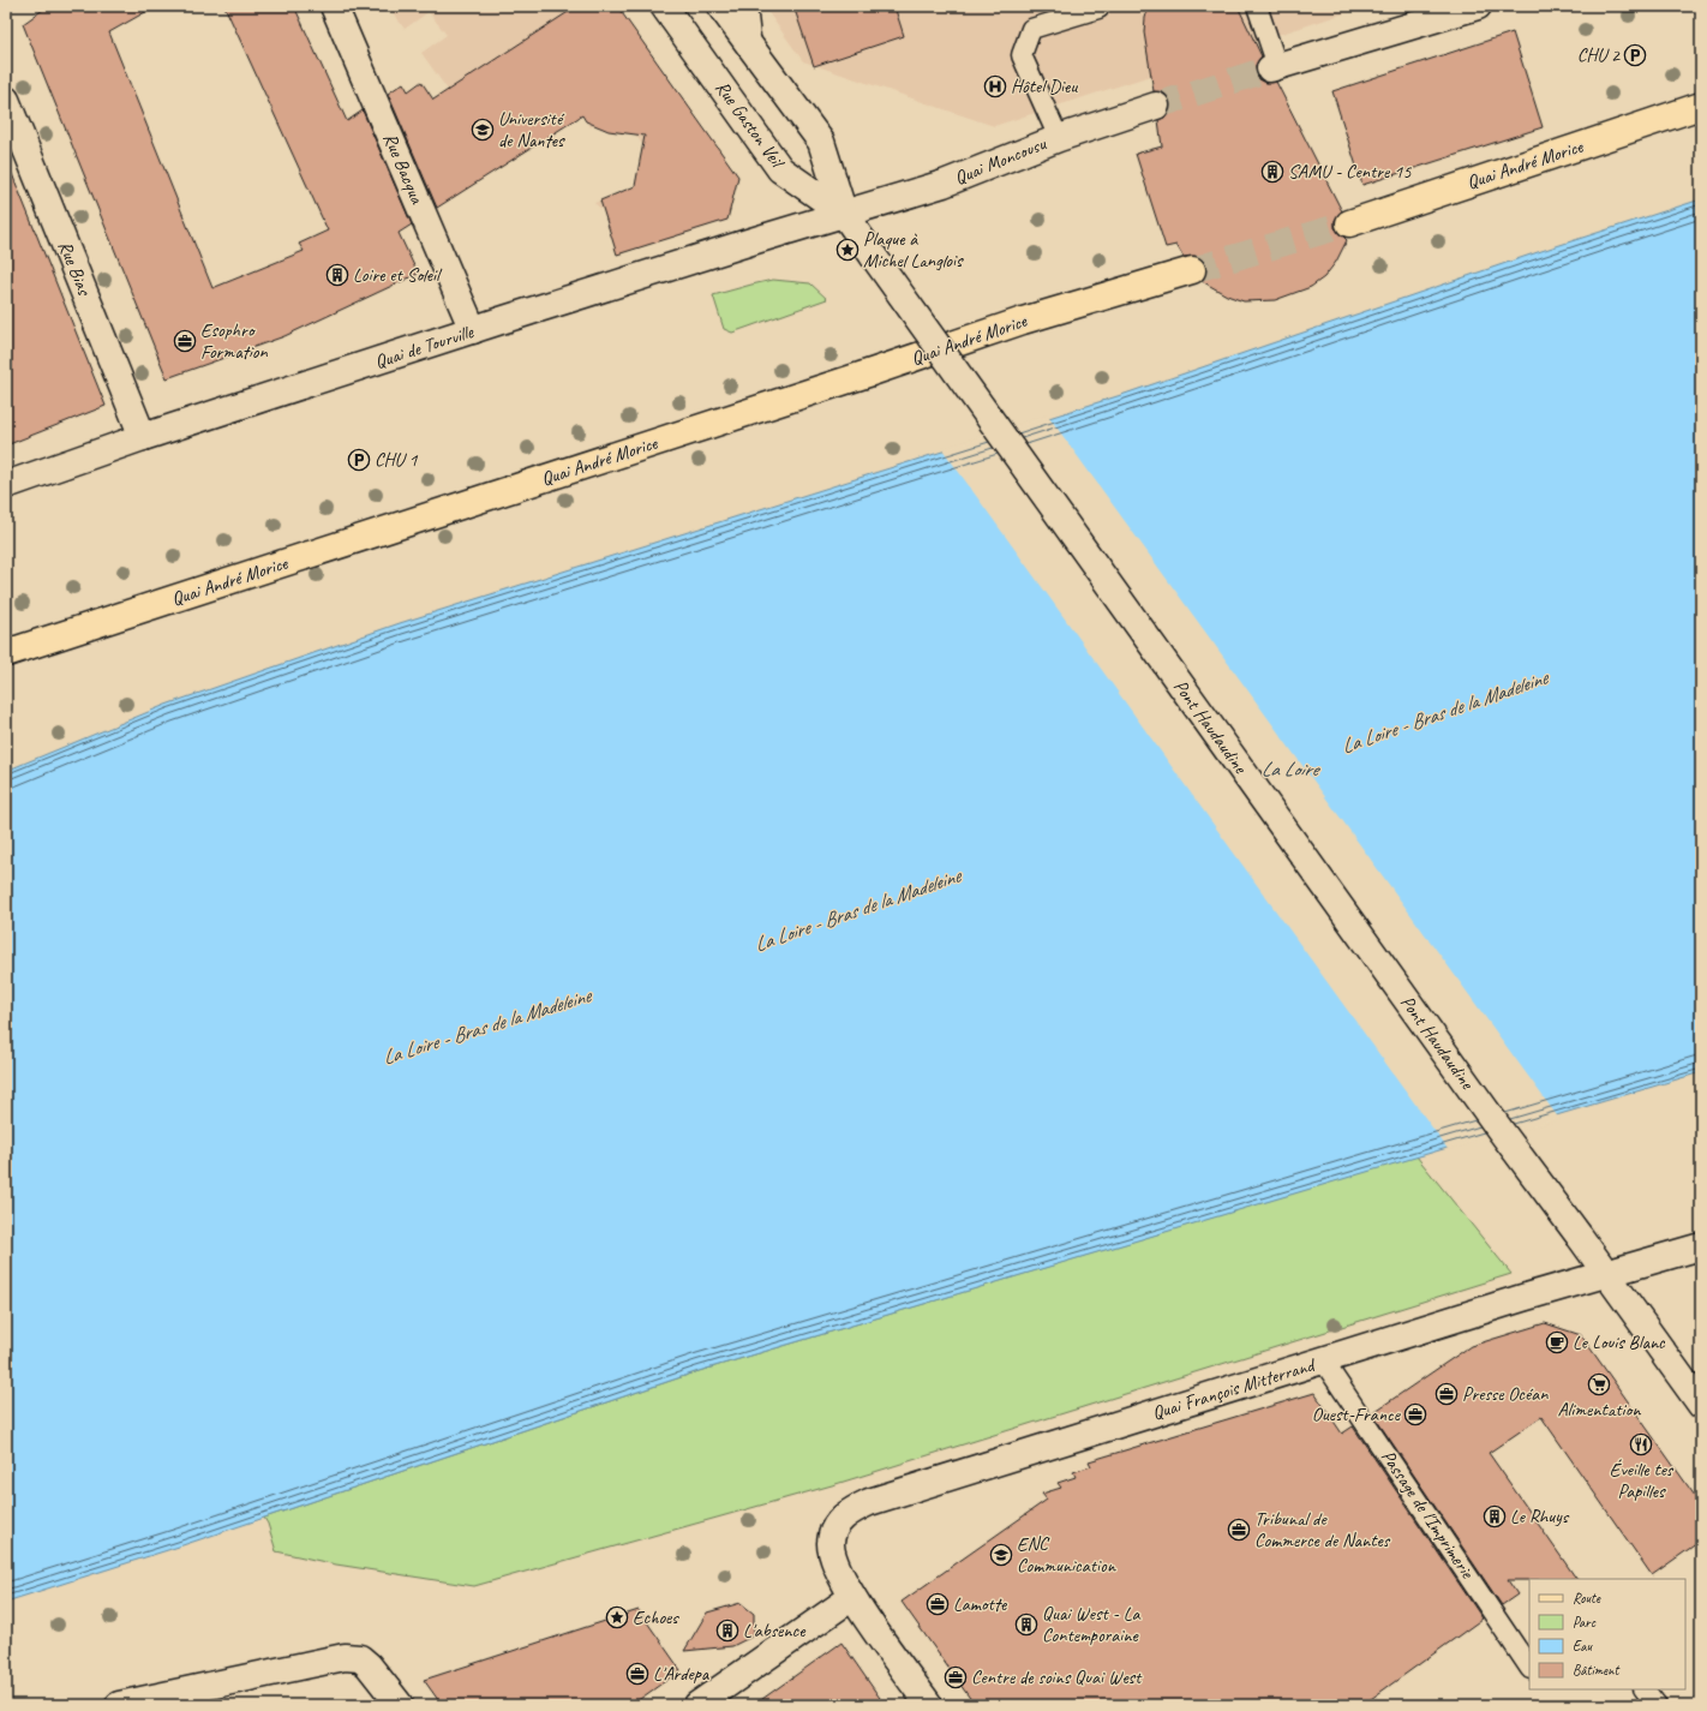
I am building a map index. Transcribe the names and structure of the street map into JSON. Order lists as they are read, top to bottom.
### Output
{
  "streets": {
    "main road": ["Quai André Morice"],
    "street": [
      "Rue Gaston Veil",
      "Quai Moncousu",
      "Rue Bacqua",
      "Rue Bias",
      "Quai de Tourville",
      "Pont Haudaudine",
      "Quai François Mitterrand"
    ],
    "lane": ["Passage de l'Imprimerie"]
  },
  "crossings": [
    ["Rue Gaston Veil", "Quai Moncousu"],
    ["Rue Gaston Veil", "Quai de Tourville"],
    ["Rue Gaston Veil", "Pont Haudaudine"],
    ["Quai Moncousu", "Quai de Tourville"],
    ["Quai Moncousu", "Pont Haudaudine"],
    ["Rue Bacqua", "Quai de Tourville"],
    ["Rue Bias", "Quai de Tourville"],
    ["Quai de Tourville", "Pont Haudaudine"],
    ["Pont Haudaudine", "Quai François Mitterrand"],
    ["Quai François Mitterrand", "Passage de l'Imprimerie"]
  ],
  "water": ["La Loire - Bras de la Madeleine", "La Loire"],
  "places": {
    "parking": ["CHU 2", "CHU 1"],
    "hospital": ["Hôtel Dieu"],
    "school or university": ["Université de Nantes", "ENC Communication"],
    "building": [
      "SAMU - Centre 15",
      "Loire et Soleil",
      "Le Rhuys",
      "Quai West - La Contemporaine",
      "L'absence"
    ],
    "place": ["Plaque à Michel Langlois", "Echoes"],
    "office": [
      "Esophro Formation",
      "Presse Océan",
      "Ouest-France",
      "Tribunal de Commerce de Nantes",
      "Lamotte",
      "L'Ardepa",
      "Centre de soins Quai West"
    ],
    "cafe": ["Le Louis Blanc"],
    "supermarket": ["Alimentation"],
    "restaurant": ["Éveille tes Papilles"]
  },
  "legend": [
    "Route",
    "Parc",
    "Eau",
    "Bâtiment"
  ]
}
